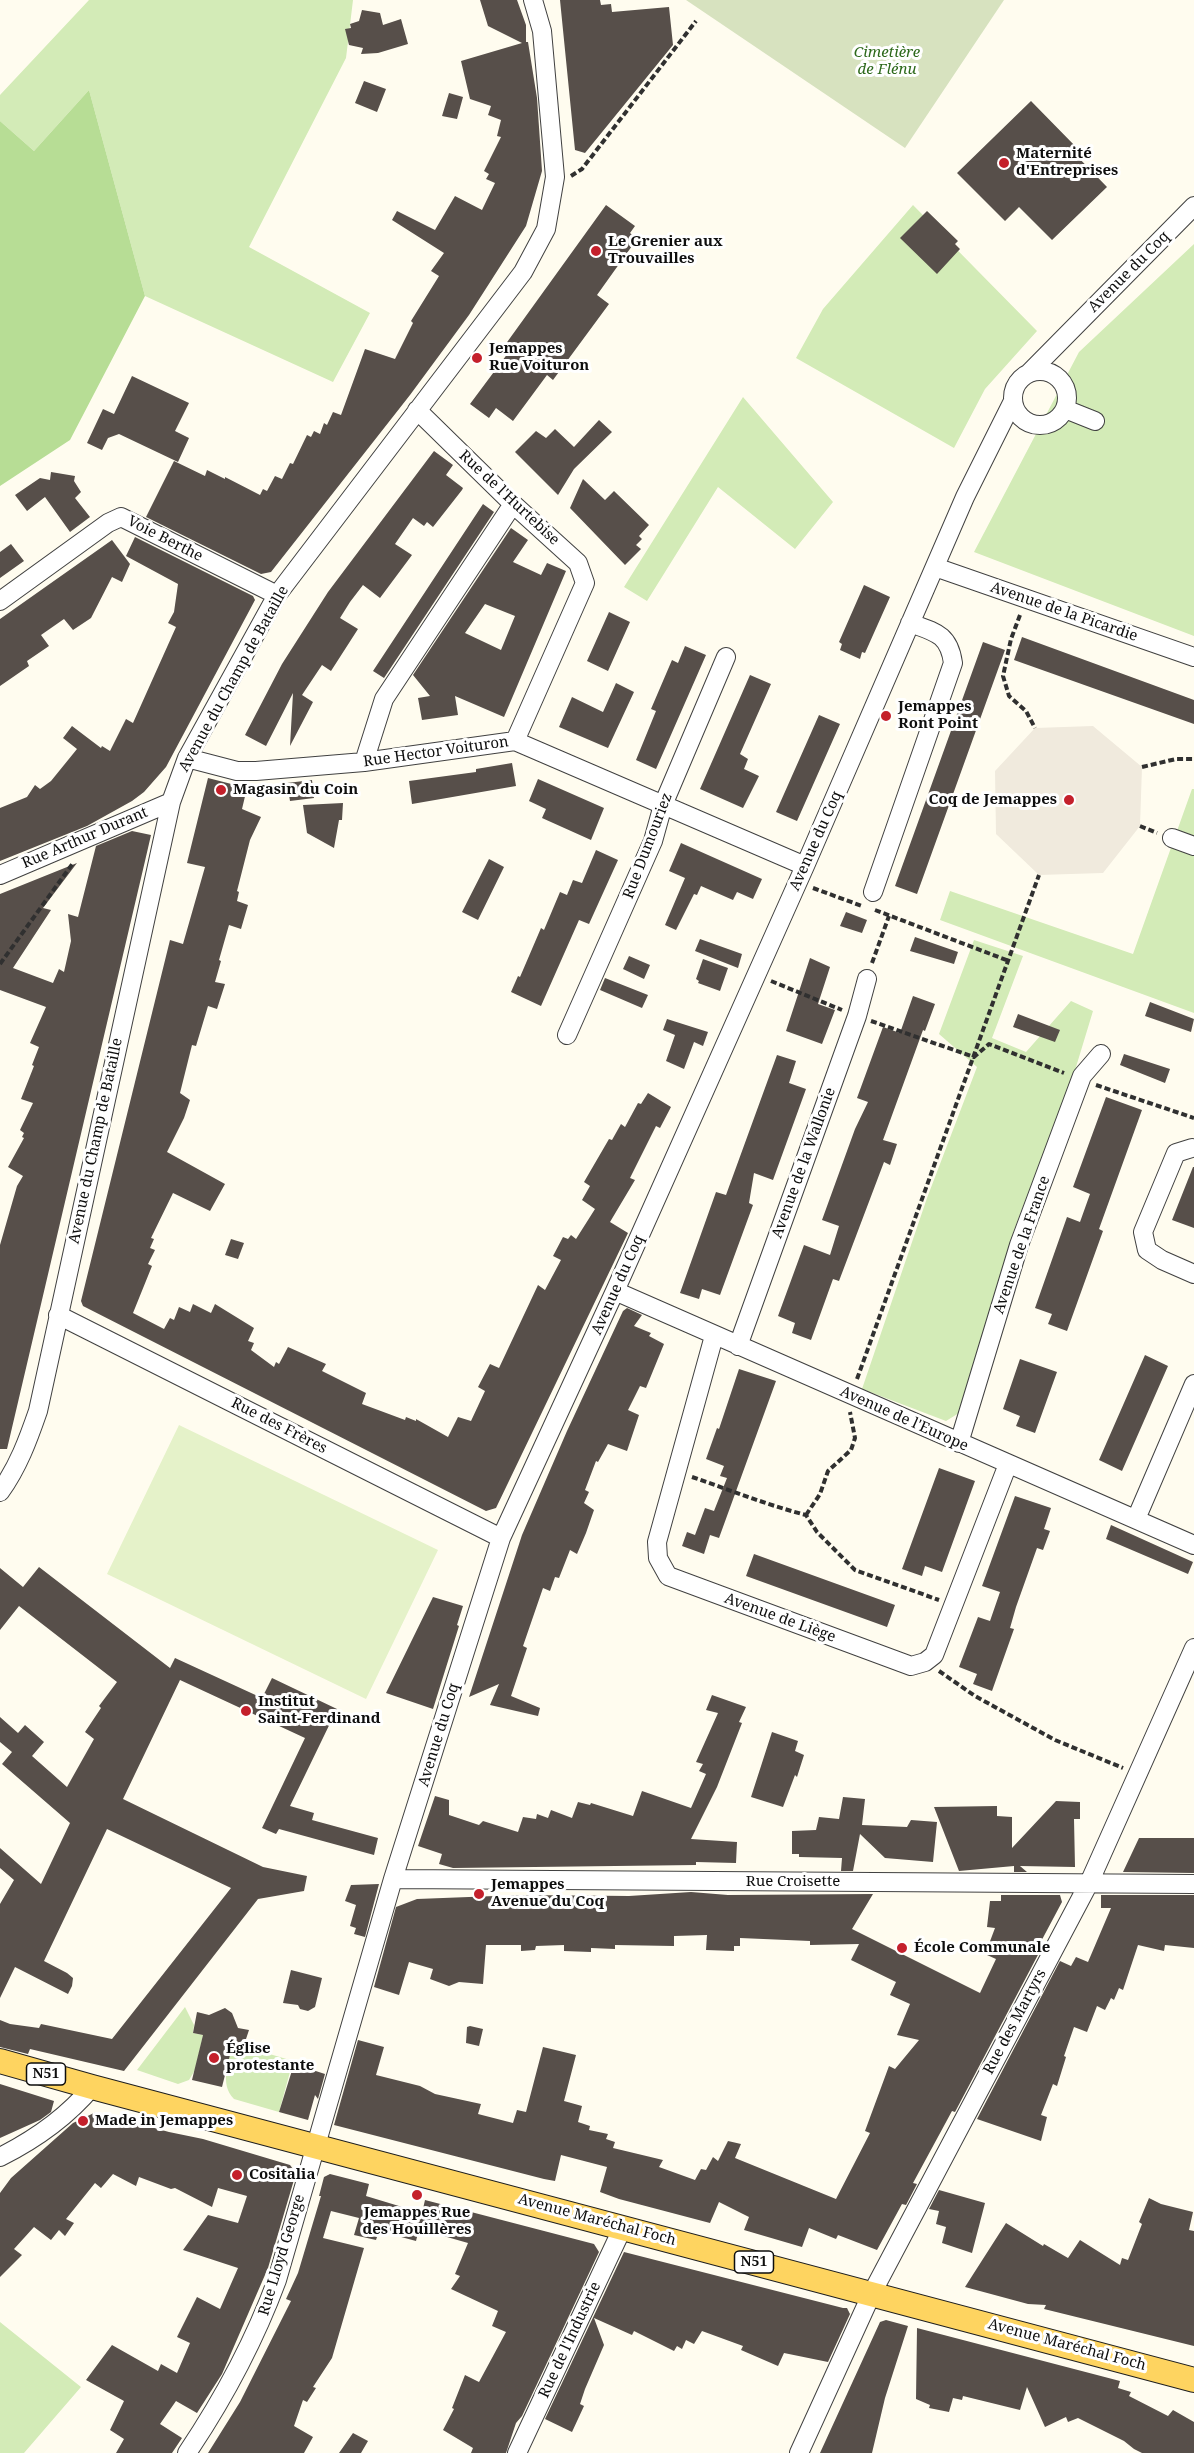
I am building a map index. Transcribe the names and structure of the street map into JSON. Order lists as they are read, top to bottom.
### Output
{
  "streets": {
    "main road": ["N51", "Avenue Maréchal Foch"],
    "street": [
      "Avenue du Coq",
      "Rue de l'Hurtebise",
      "Voie Berthe",
      "Avenue de la Picardie",
      "Avenue du Champ de Bataille",
      "Rue Hector Voituron",
      "Rue Arthur Durant",
      "Rue Dumouriez",
      "Avenue de la Wallonie",
      "Avenue de la France",
      "Avenue de l'Europe",
      "Rue des Frères",
      "Avenue de Liège",
      "Rue Croisette",
      "Rue des Martyrs",
      "Rue Lloyd George",
      "Rue de l'Industrie"
    ]
  },
  "crossings": [
    ["Avenue du Coq", "Avenue de la Picardie"],
    ["Avenue du Coq", "Rue Hector Voituron"],
    ["Avenue du Coq", "Avenue de l'Europe"],
    ["Avenue du Coq", "Rue des Frères"],
    ["Avenue du Coq", "Rue Croisette"],
    ["Avenue du Coq", "Avenue Maréchal Foch"],
    ["Avenue du Coq", "Rue Lloyd George"],
    ["Rue de l'Hurtebise", "Avenue du Champ de Bataille"],
    ["Rue de l'Hurtebise", "Rue Hector Voituron"],
    ["Voie Berthe", "Avenue du Champ de Bataille"],
    ["Avenue du Champ de Bataille", "Rue Hector Voituron"],
    ["Avenue du Champ de Bataille", "Rue Arthur Durant"],
    ["Avenue du Champ de Bataille", "Rue des Frères"],
    ["Rue Hector Voituron", "Rue Dumouriez"],
    ["Avenue de la Wallonie", "Avenue de l'Europe"],
    ["Avenue de la France", "Avenue de l'Europe"],
    ["Avenue de l'Europe", "Avenue de Liège"],
    ["Rue Croisette", "Rue des Martyrs"],
    ["Rue des Martyrs", "Avenue Maréchal Foch"],
    ["Avenue Maréchal Foch", "Rue Lloyd George"],
    ["Avenue Maréchal Foch", "Rue de l'Industrie"]
  ],
  "parks": ["Cimetière de Flénu"],
  "places": [
    "Maternité d'Entreprises",
    "Le Grenier aux Trouvailles",
    "Jemappes Rue Voituron",
    "Jemappes Ront Point",
    "Magasin du Coin",
    "Coq de Jemappes",
    "Institut Saint-Ferdinand",
    "Jemappes Avenue du Coq",
    "École Communale",
    "Église protestante",
    "Made in Jemappes",
    "Cositalia",
    "Jemappes Rue des Houillères"
  ]
}
